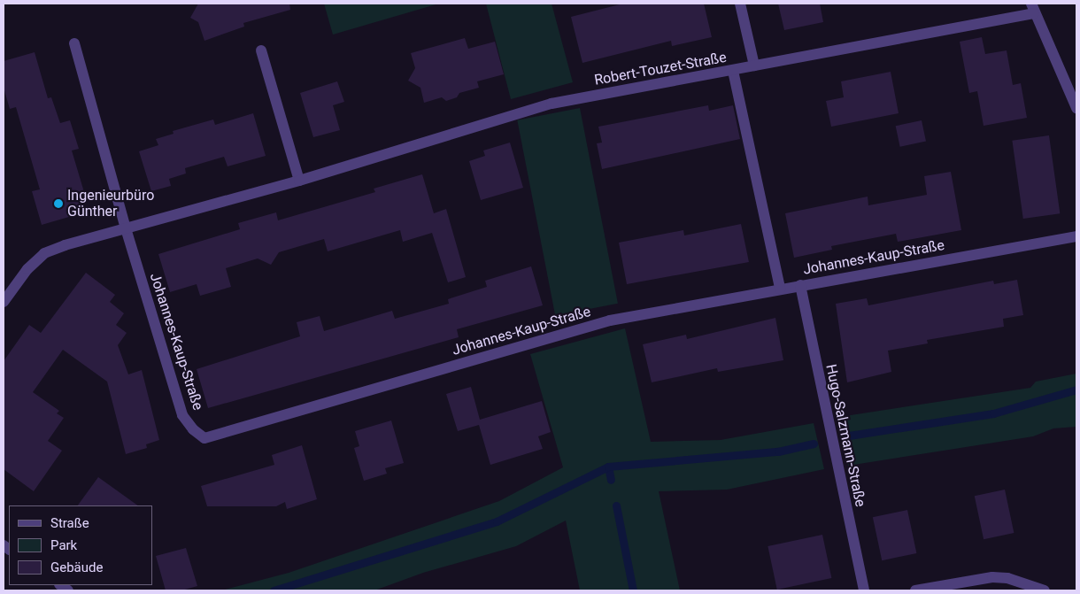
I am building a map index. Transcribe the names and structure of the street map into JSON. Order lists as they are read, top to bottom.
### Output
{
  "streets": {
    "street": ["Robert-Touzet-Straße", "Johannes-Kaup-Straße", "Hugo-Salzmann-Straße"]
  },
  "crossings": [
    ["Robert-Touzet-Straße", "Johannes-Kaup-Straße"],
    ["Johannes-Kaup-Straße", "Hugo-Salzmann-Straße"]
  ],
  "places": ["Ingenieurbüro Günther"],
  "legend": ["Straße", "Park", "Gebäude"]
}
